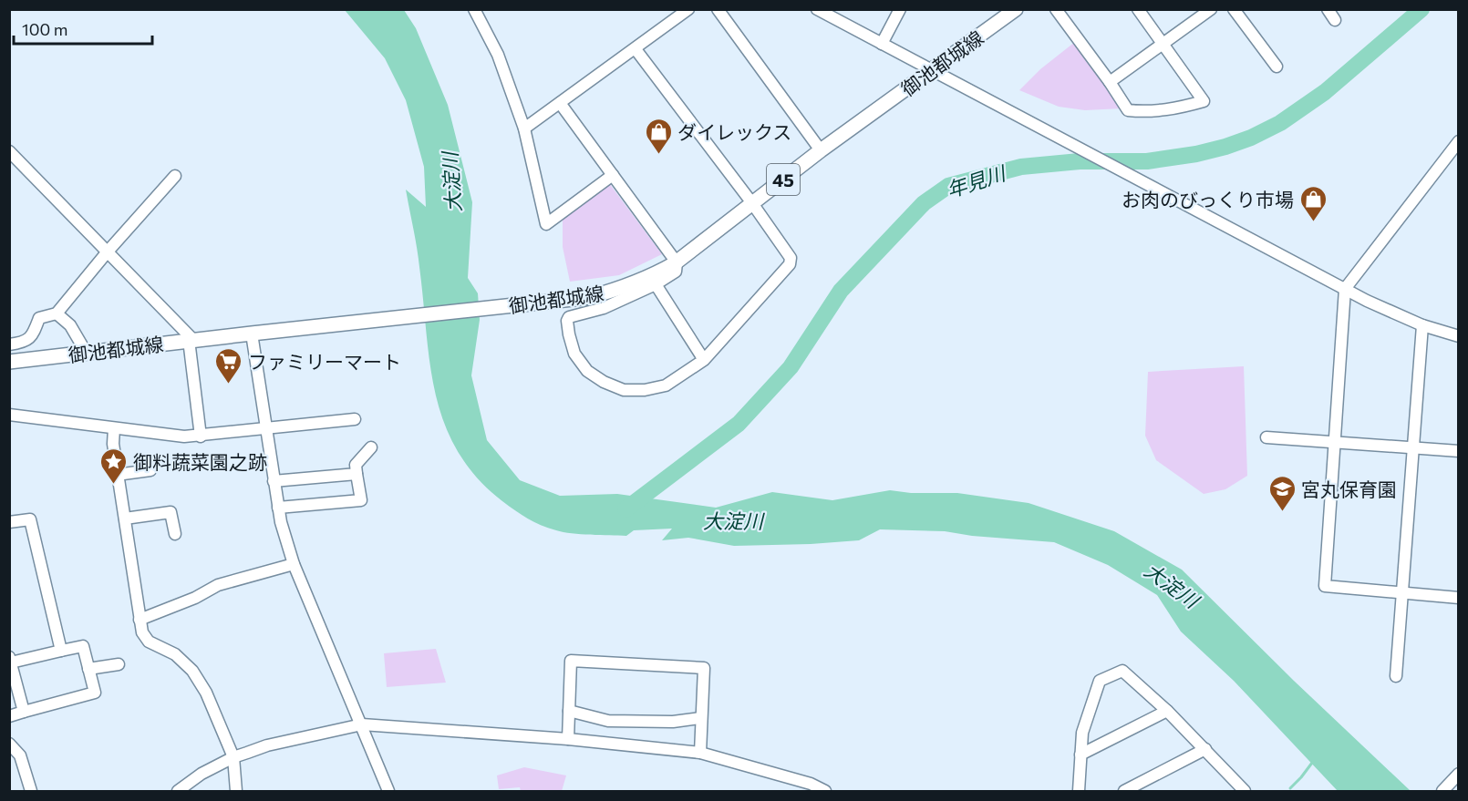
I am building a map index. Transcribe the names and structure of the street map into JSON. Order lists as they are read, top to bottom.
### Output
{
  "streets": {
    "main road": ["御池都城線", "45"]
  },
  "water": ["年見川", "大淀川"],
  "places": {
    "shop": ["ダイレックス", "お肉のびっくり市場"],
    "supermarket": ["ファミリーマート"],
    "place": ["御料蔬菜園之跡"],
    "school or university": ["宮丸保育園"]
  },
  "scale_bar": "100 m"
}
